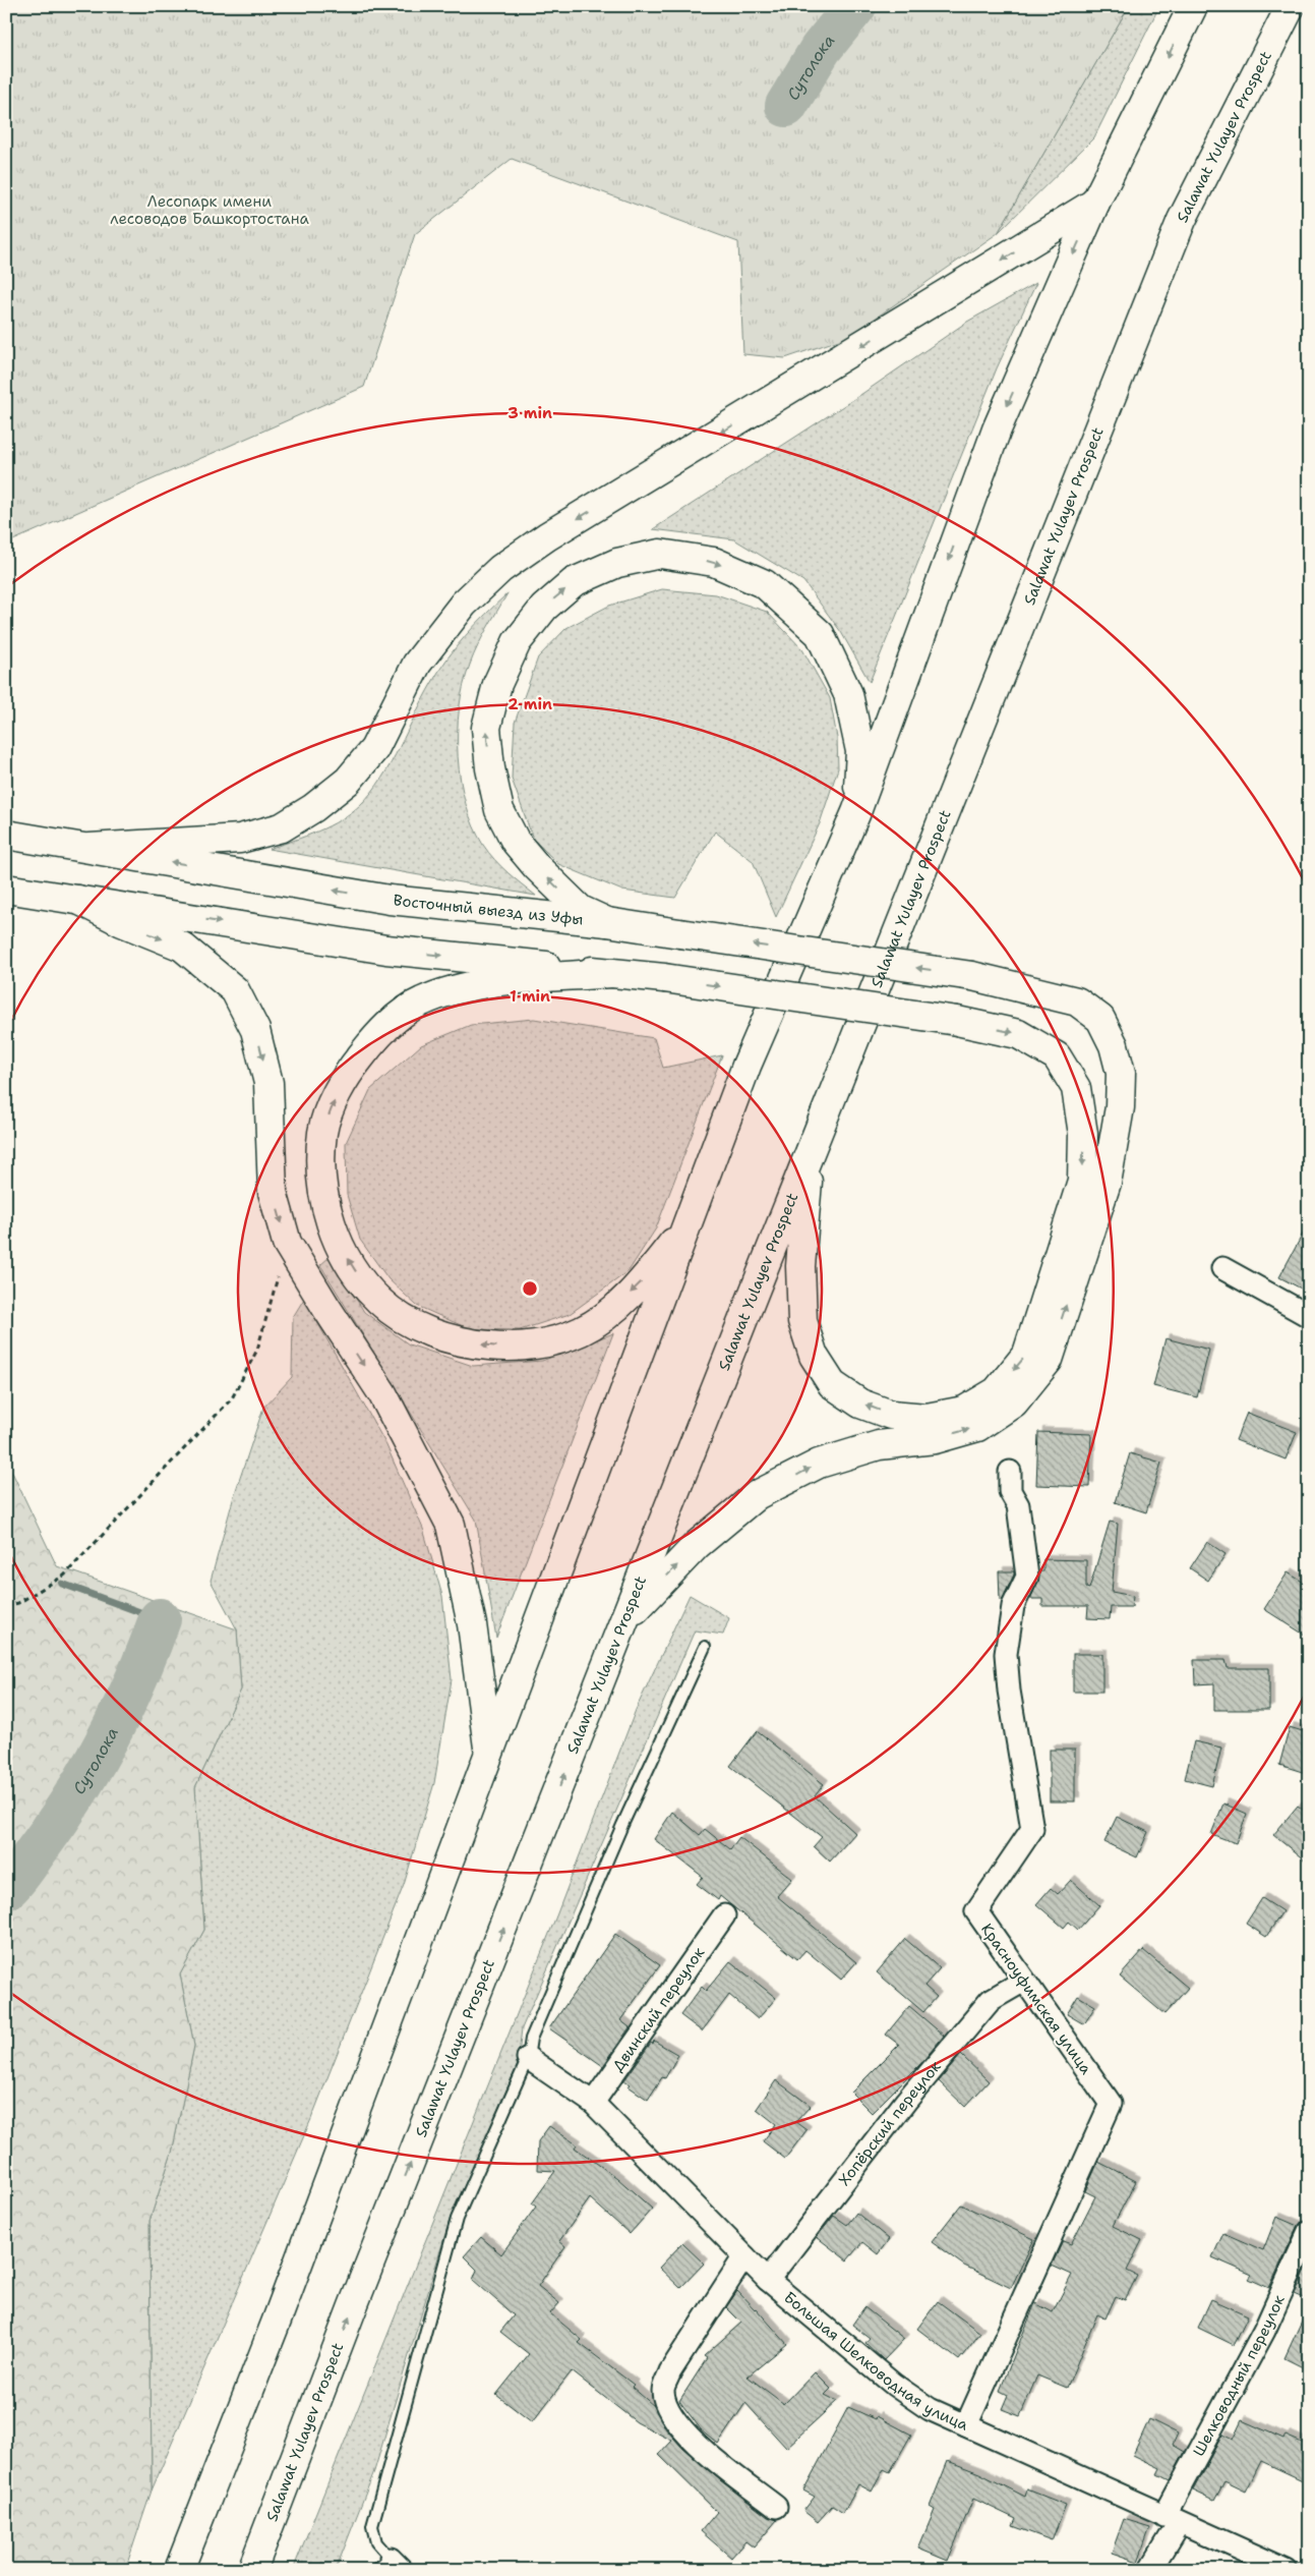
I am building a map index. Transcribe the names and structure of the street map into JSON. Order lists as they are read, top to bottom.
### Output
{
  "streets": {
    "main road": ["Salawat Yulayev Prospect", "Восточный выезд из Уфы"],
    "street": [
      "Красноуфимская улица",
      "Двинский переулок",
      "Хопёрский переулок",
      "Большая Шелководная улица",
      "Шелководный переулок"
    ]
  },
  "crossings": [
    ["Salawat Yulayev Prospect", "Восточный выезд из Уфы"],
    ["Красноуфимская улица", "Хопёрский переулок"],
    ["Красноуфимская улица", "Большая Шелководная улица"],
    ["Двинский переулок", "Большая Шелководная улица"],
    ["Хопёрский переулок", "Большая Шелководная улица"],
    ["Большая Шелководная улица", "Шелководный переулок"]
  ],
  "water": ["Сутолока"],
  "parks": ["Лесопарк имени лесоводов Башкортостана"],
  "rings": ["3 min", "2 min", "1 min"]
}
